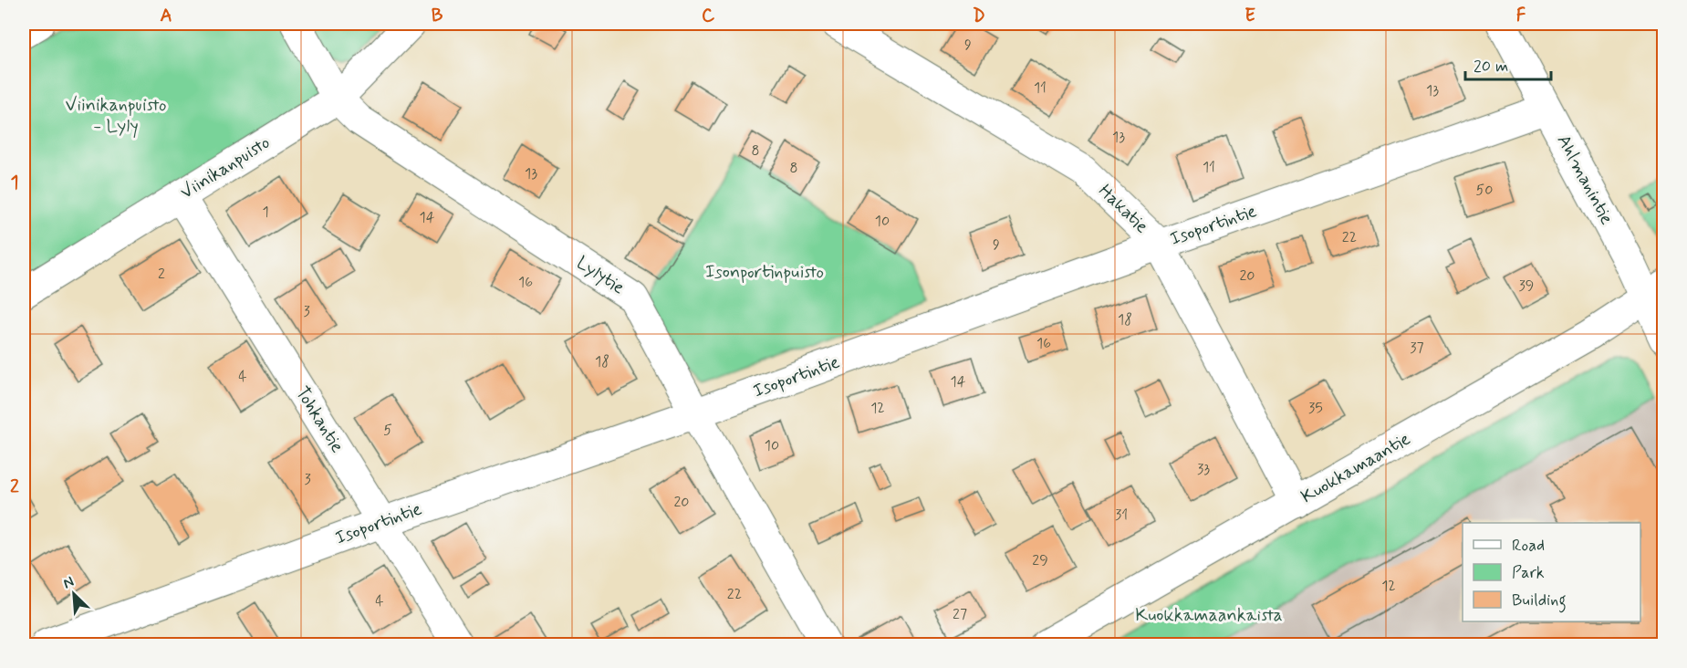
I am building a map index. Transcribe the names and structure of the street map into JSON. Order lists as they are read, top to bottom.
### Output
{
  "streets": {
    "street": [
      "Viinikanpuisto",
      "Ahlmanintie",
      "Hakatie",
      "Isoportintie",
      "Lylytie",
      "Tohkantie",
      "Kuokkamaantie"
    ]
  },
  "crossings": [
    ["Viinikanpuisto", "Lylytie"],
    ["Viinikanpuisto", "Tohkantie"],
    ["Ahlmanintie", "Isoportintie"],
    ["Ahlmanintie", "Kuokkamaantie"],
    ["Hakatie", "Isoportintie"],
    ["Hakatie", "Kuokkamaantie"],
    ["Isoportintie", "Lylytie"],
    ["Isoportintie", "Tohkantie"]
  ],
  "parks": ["Viinikanpuisto - Lyly", "Isonportinpuisto", "Kuokkamaankaista"],
  "house_numbers": [
    "9",
    "11",
    "13",
    "13",
    "8",
    "11",
    "8",
    "13",
    "50",
    "1",
    "14",
    "10",
    "22",
    "9",
    "2",
    "20",
    "16",
    "39",
    "3",
    "18",
    "16",
    "37",
    "18",
    "4",
    "14",
    "12",
    "35",
    "5",
    "10",
    "33",
    "3",
    "20",
    "31",
    "29",
    "12",
    "22",
    "4",
    "27"
  ],
  "legend": ["Road", "Park", "Building"],
  "scale_bar": "20 m",
  "north": "top left",
  "grid": {
    "columns": [
      "A",
      "B",
      "C",
      "D",
      "E",
      "F"
    ],
    "rows": ["1", "2"]
  }
}
